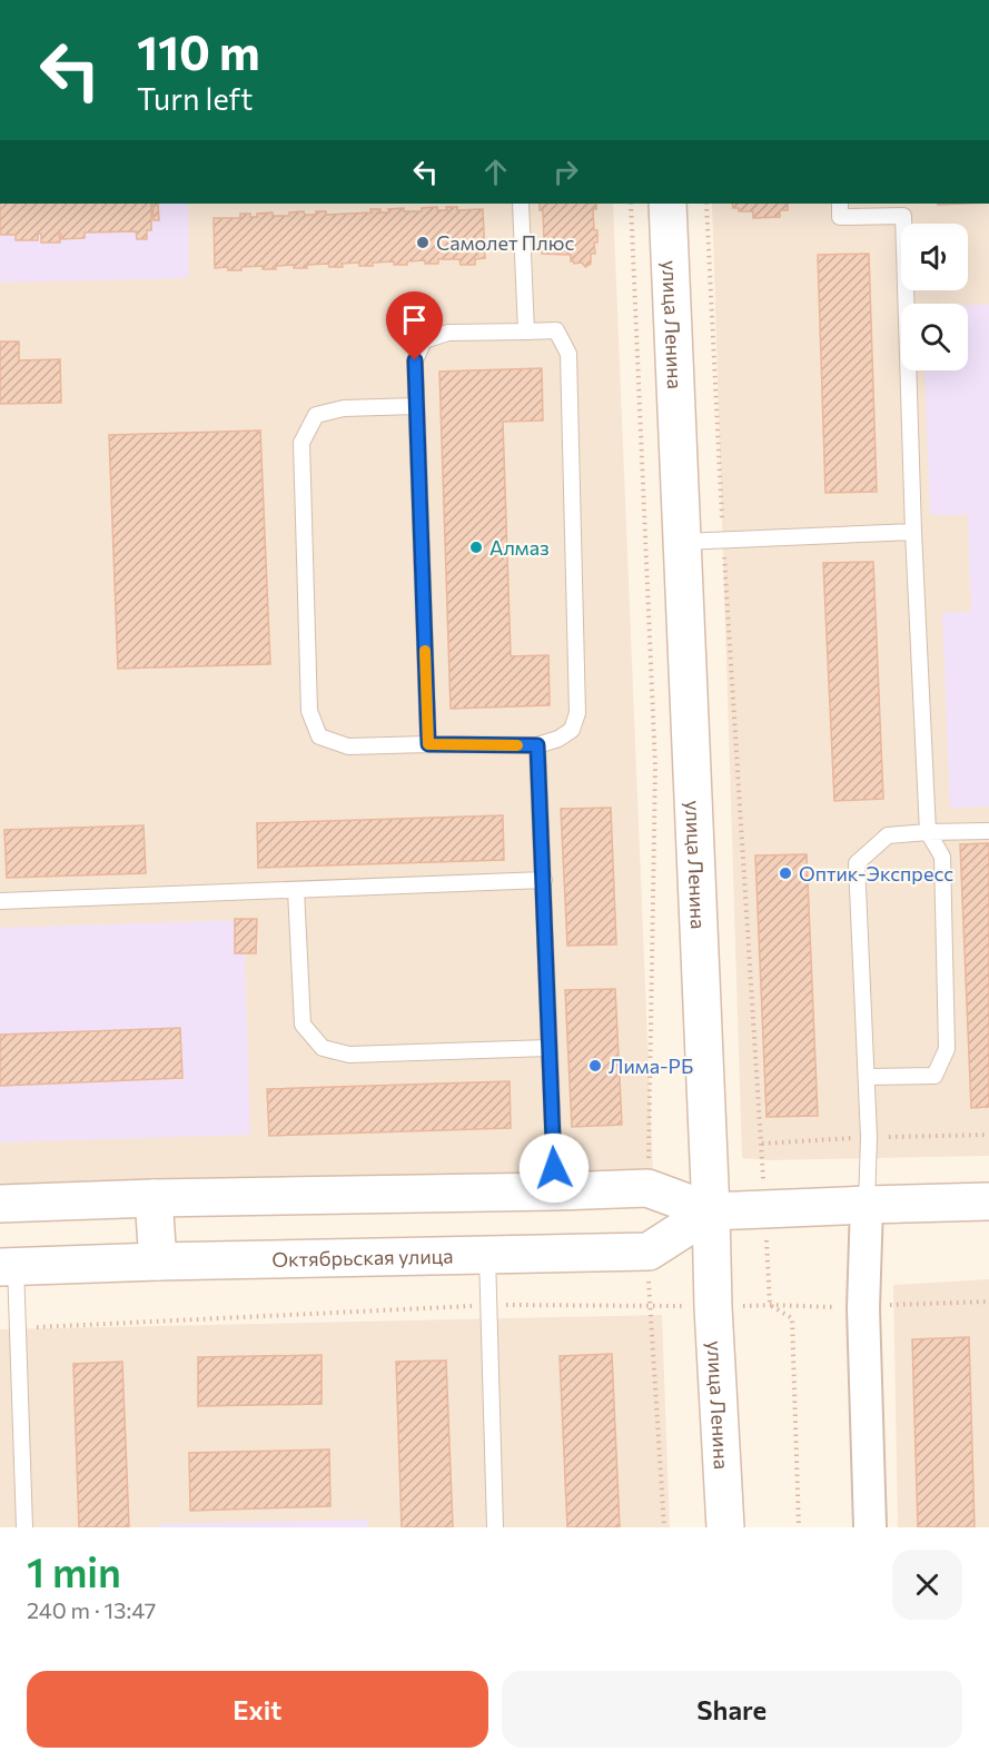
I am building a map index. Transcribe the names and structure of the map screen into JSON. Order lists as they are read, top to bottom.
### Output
{
  "streets": {
    "street": ["улица Ленина", "Октябрьская улица"]
  },
  "places": [
    "Самолет Плюс",
    "Алмаз",
    "Оптик-Экспресс",
    "Лима-РБ"
  ],
  "page": {
    "turn": ["110 m", "Turn left"],
    "heading": ["1 min", "240 m · 13:47"],
    "buttons": ["Exit", "Share"]
  }
}
